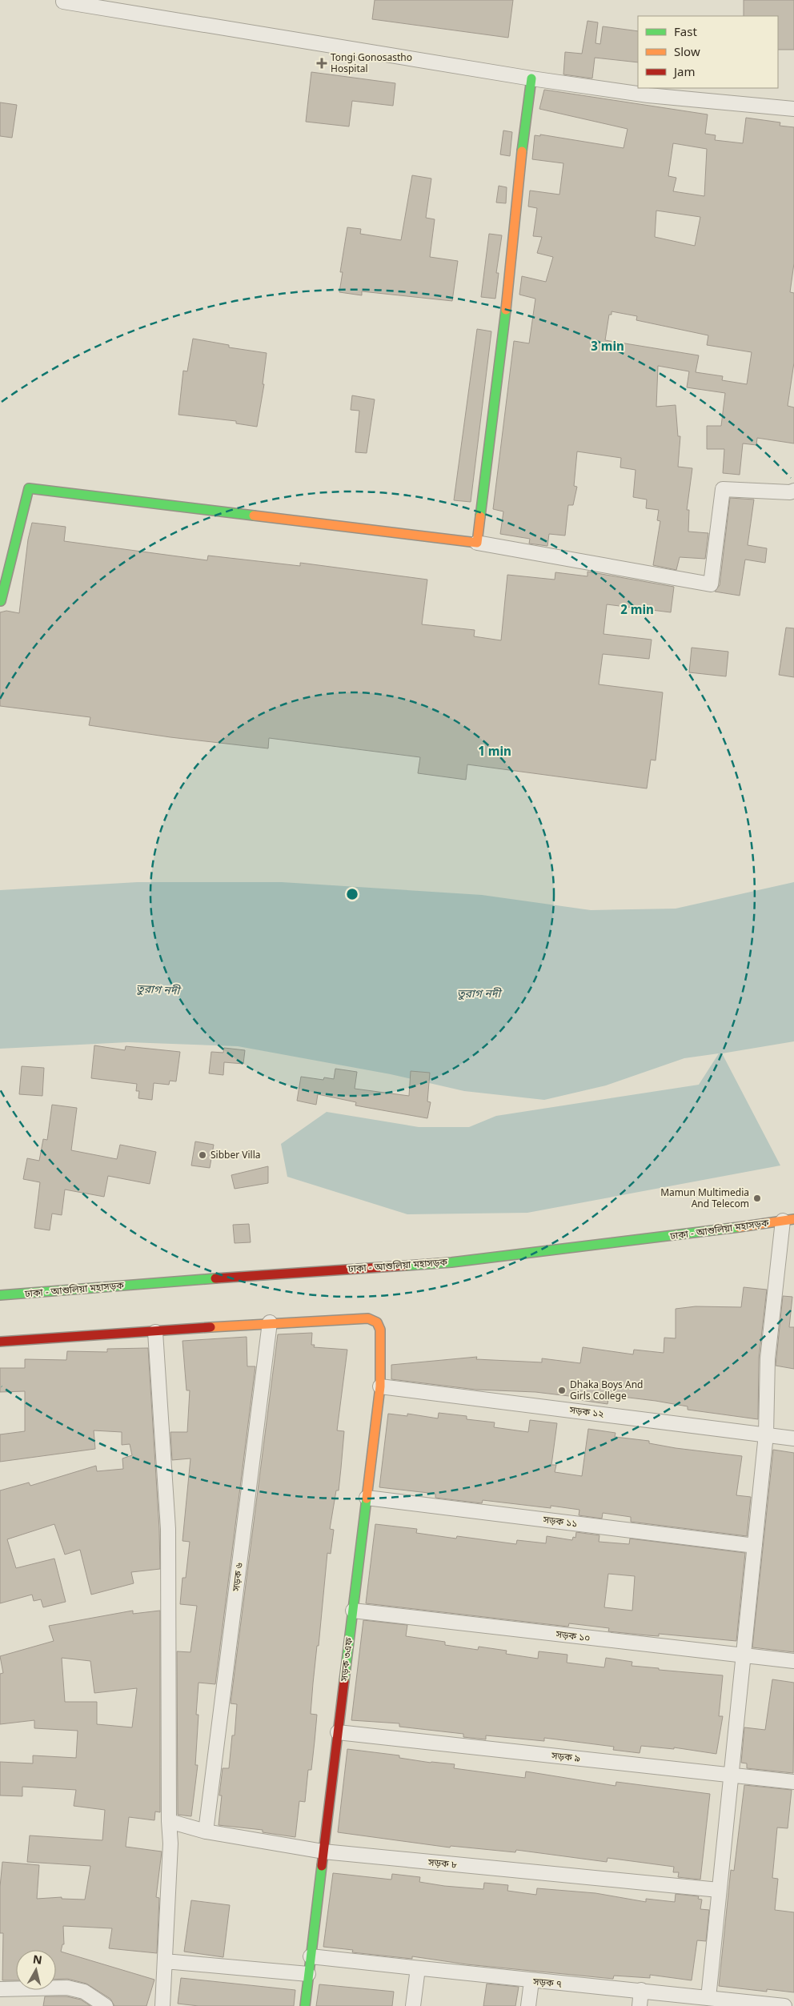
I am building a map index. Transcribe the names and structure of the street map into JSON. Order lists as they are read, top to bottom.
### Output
{
  "streets": {
    "main road": ["ঢাকা - আশুলিয়া মহাসড়ক", "সড়ক ৩এফ"],
    "street": [
      "সড়ক ১২",
      "সড়ক ১১",
      "সড়ক ৬",
      "সড়ক ১০",
      "সড়ক ৯",
      "সড়ক ৮",
      "সড়ক ৭"
    ]
  },
  "crossings": [
    ["সড়ক ১২", "সড়ক ৩এফ"],
    ["সড়ক ১১", "সড়ক ৩এফ"],
    ["সড়ক ৬", "সড়ক ৩এফ"],
    ["সড়ক ৬", "সড়ক ৮"],
    ["সড়ক ১০", "সড়ক ৩এফ"],
    ["সড়ক ৩এফ", "সড়ক ৯"],
    ["সড়ক ৩এফ", "সড়ক ৮"],
    ["সড়ক ৩এফ", "সড়ক ৭"]
  ],
  "water": ["তুরাগ নদী"],
  "places": {
    "health": ["Tongi Gonosastho Hospital"],
    "other": ["Sibber Villa", "Mamun Multimedia And Telecom", "Dhaka Boys And Girls College"]
  },
  "legend": ["Fast", "Slow", "Jam"],
  "north": "top",
  "rings": ["3 min", "2 min", "1 min"]
}
